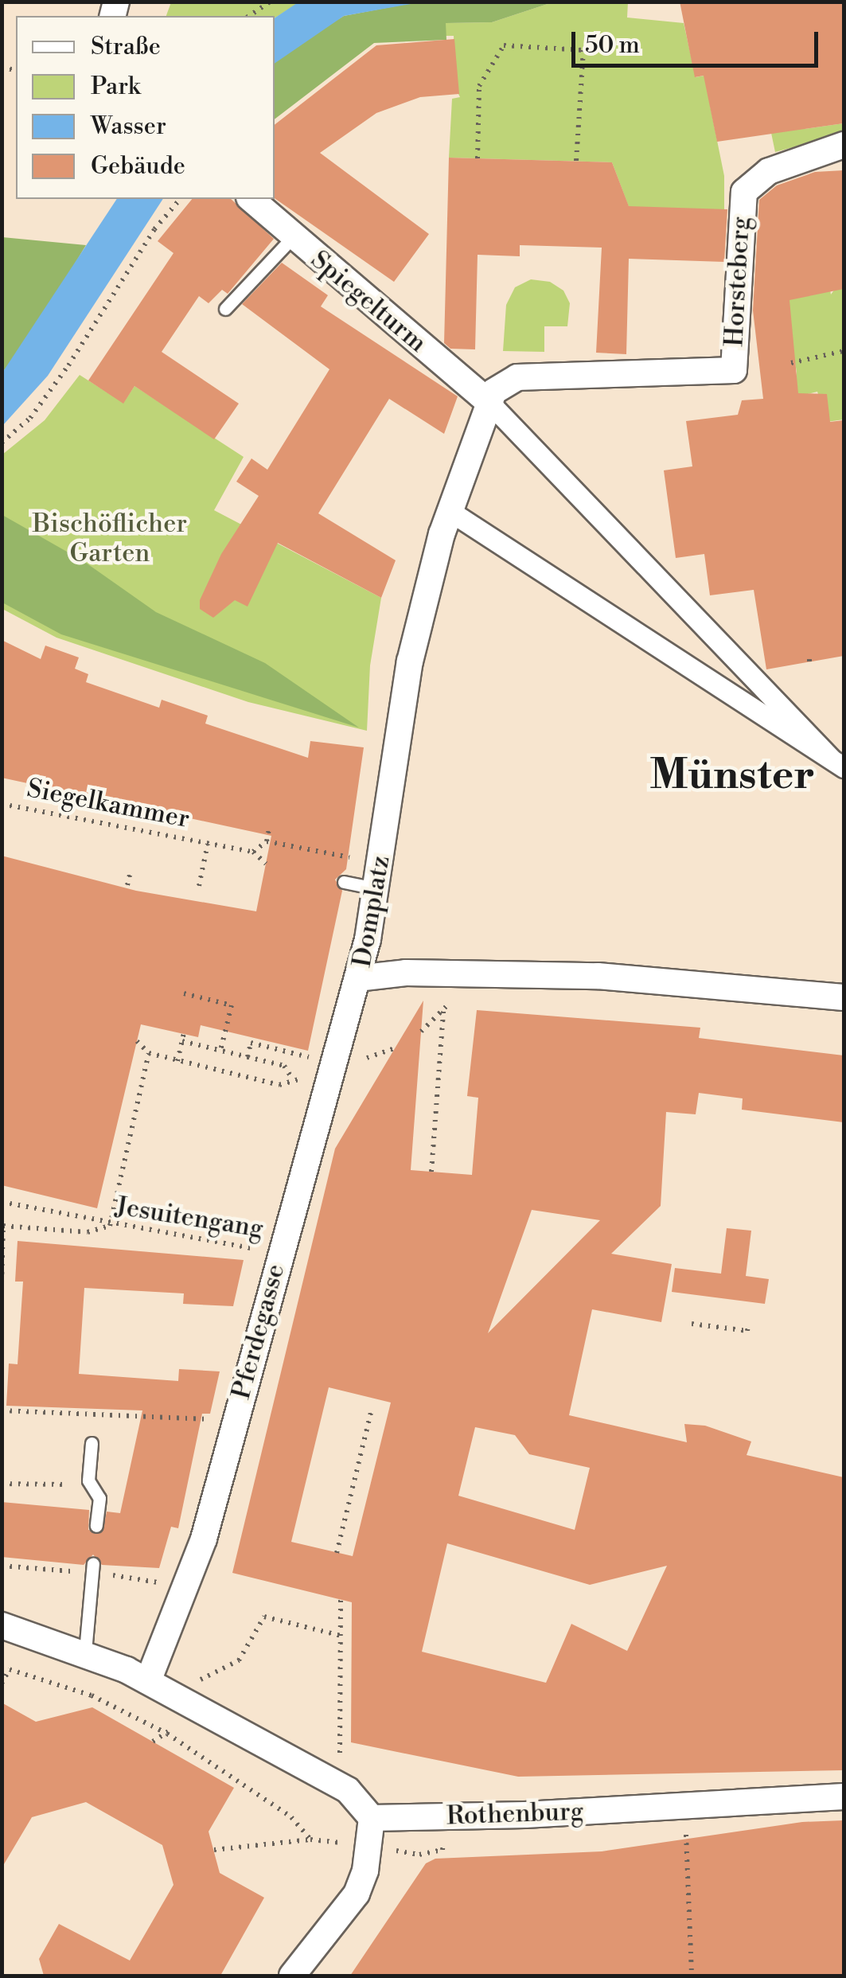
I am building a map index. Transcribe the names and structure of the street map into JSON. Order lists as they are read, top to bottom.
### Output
{
  "streets": {
    "street": [
      "Horsteberg",
      "Spiegelturm",
      "Domplatz",
      "Pferdegasse",
      "Rothenburg"
    ],
    "path": ["Siegelkammer", "Jesuitengang"]
  },
  "crossings": [
    ["Horsteberg", "Spiegelturm"],
    ["Horsteberg", "Domplatz"],
    ["Spiegelturm", "Domplatz"],
    ["Domplatz", "Pferdegasse"],
    ["Jesuitengang", "Pferdegasse"]
  ],
  "districts": ["Münster"],
  "parks": ["Bischöflicher Garten"],
  "legend": [
    "Straße",
    "Park",
    "Wasser",
    "Gebäude"
  ],
  "scale_bar": "50 m"
}
